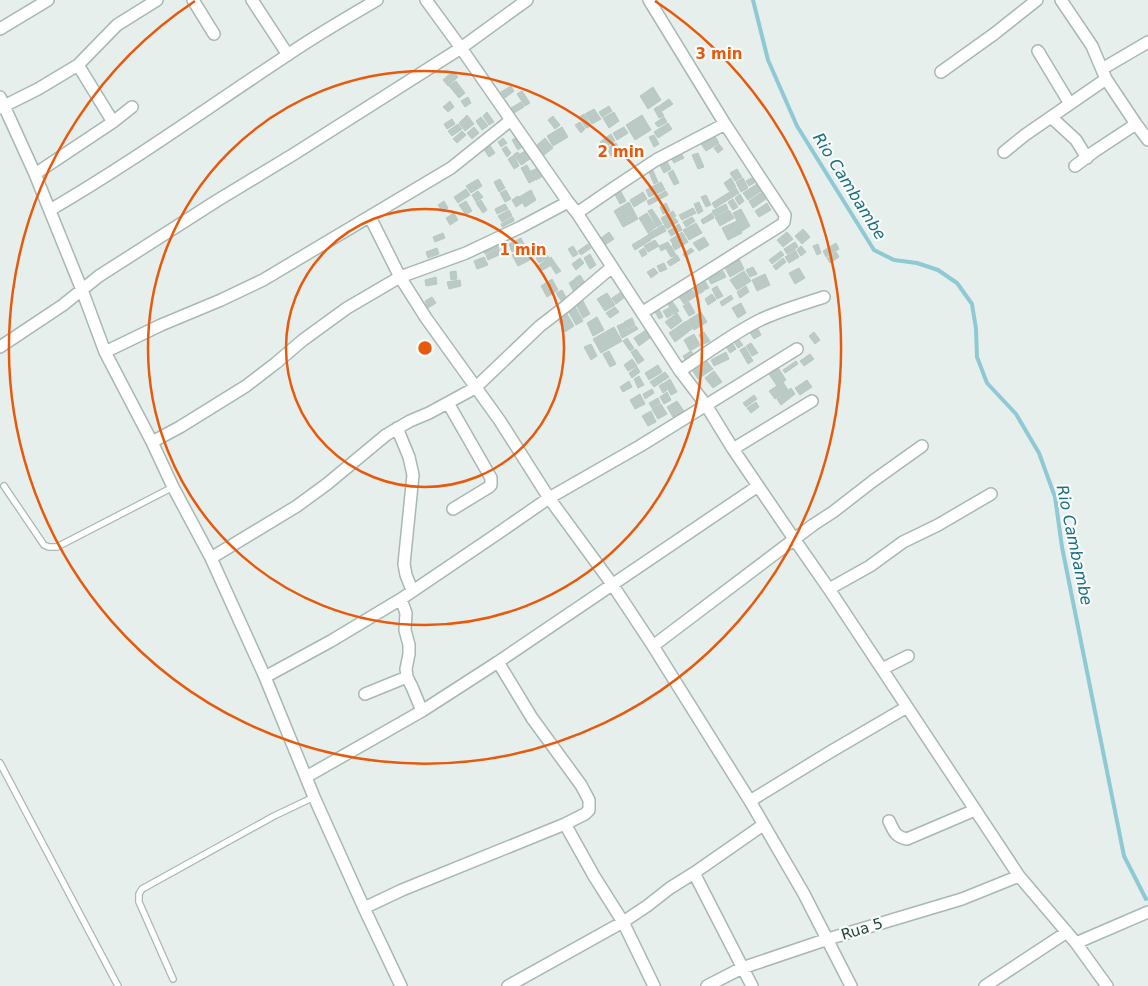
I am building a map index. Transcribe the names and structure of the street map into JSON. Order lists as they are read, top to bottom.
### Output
{
  "streets": {
    "street": ["Rua 5"]
  },
  "water": ["Rio Cambambe"],
  "rings": ["3 min", "2 min", "1 min"]
}
